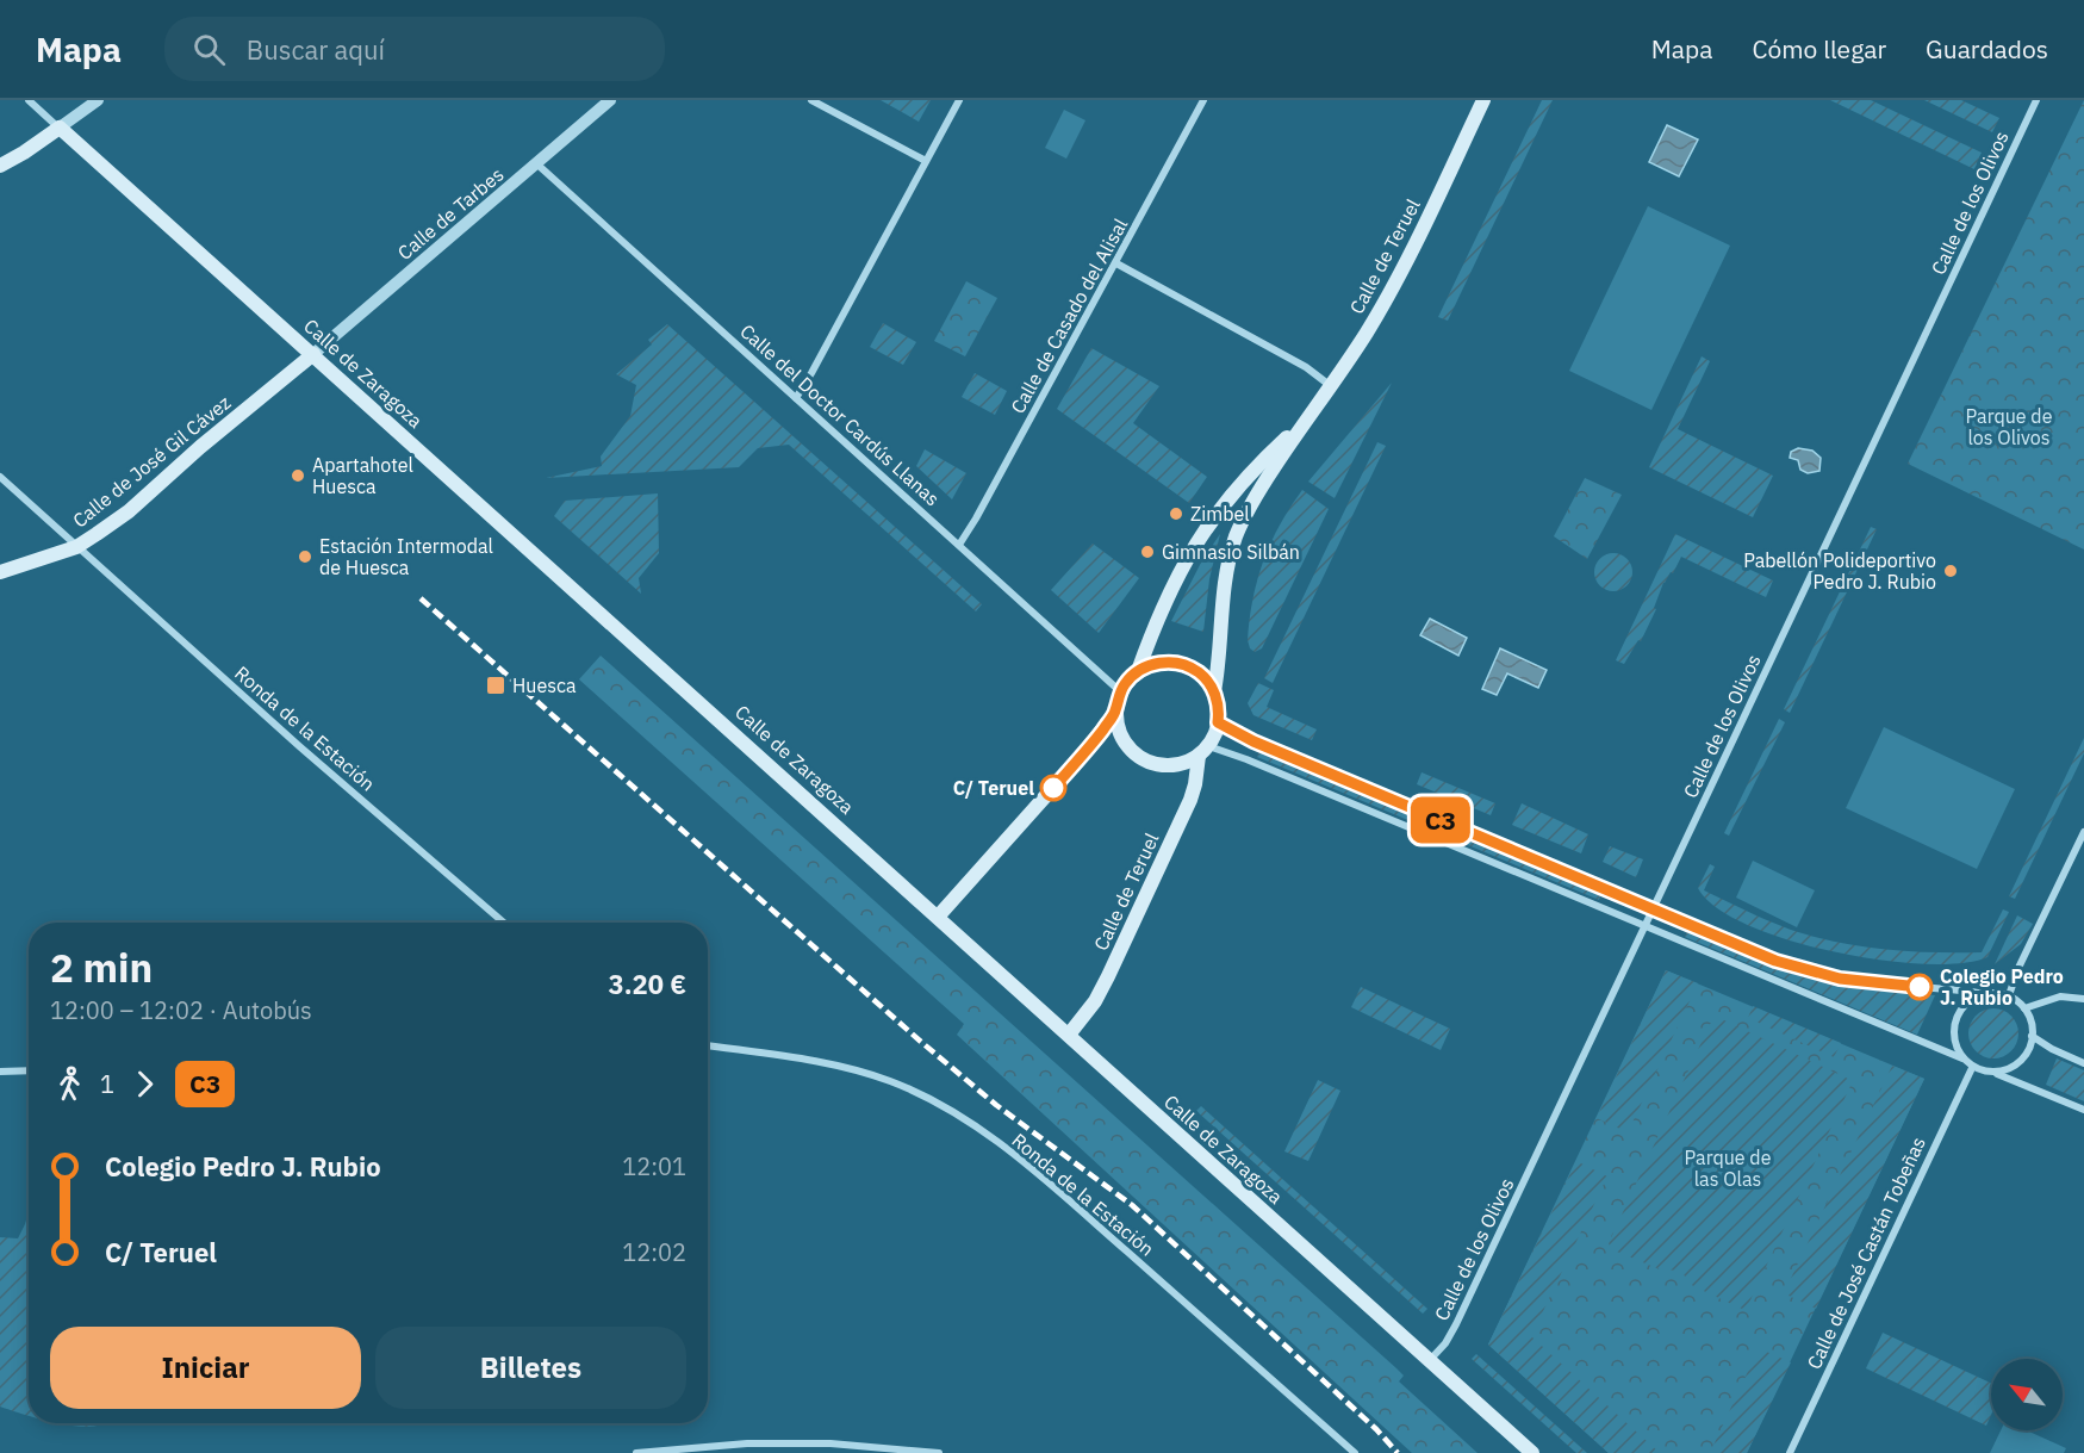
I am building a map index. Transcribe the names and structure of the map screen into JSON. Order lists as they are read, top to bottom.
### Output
{
  "streets": {
    "main road": ["Calle de Teruel", "Calle de Zaragoza", "Calle de José Gil Cávez"],
    "street": [
      "Calle de los Olivos",
      "Calle de Tarbes",
      "Calle de Casado del Alisal",
      "Calle del Doctor Cardús Llanas",
      "Ronda de la Estación",
      "Calle de José Castán Tobeñas"
    ]
  },
  "crossings": [
    ["Calle de los Olivos", "Calle de Zaragoza"],
    ["Calle de Tarbes", "Calle de Zaragoza"],
    ["Calle de Tarbes", "Calle del Doctor Cardús Llanas"],
    ["Calle de Tarbes", "Calle de José Gil Cávez"],
    ["Calle de Teruel", "Calle de Zaragoza"],
    ["Calle de Teruel", "Calle del Doctor Cardús Llanas"],
    ["Calle de Casado del Alisal", "Calle del Doctor Cardús Llanas"],
    ["Calle de Zaragoza", "Calle de José Gil Cávez"],
    ["Calle de José Gil Cávez", "Ronda de la Estación"]
  ],
  "parks": ["Parque de los Olivos", "Parque de las Olas"],
  "places": {
    "other": [
      "Apartahotel Huesca",
      "Zimbel",
      "Gimnasio Silbán",
      "Estación Intermodal de Huesca",
      "Pabellón Polideportivo Pedro J. Rubio",
      "C/ Teruel",
      "Colegio Pedro J. Rubio"
    ],
    "transit": ["Huesca"]
  },
  "lines": ["bus line C3"],
  "north": "top left",
  "page": {
    "header": "Mapa",
    "search": "Buscar aquí",
    "nav": ["Mapa", "Cómo llegar", "Guardados"],
    "on_map": "C3",
    "heading": ["2 min", "12:00 – 12:02 · Autobús", "3.20 €"],
    "legs": ["1", "C3"],
    "list": [
      {
        "name": "Colegio Pedro J. Rubio",
        "value": "12:01"
      },
      {
        "name": "C/ Teruel",
        "value": "12:02"
      }
    ],
    "buttons": ["Iniciar", "Billetes"]
  }
}
